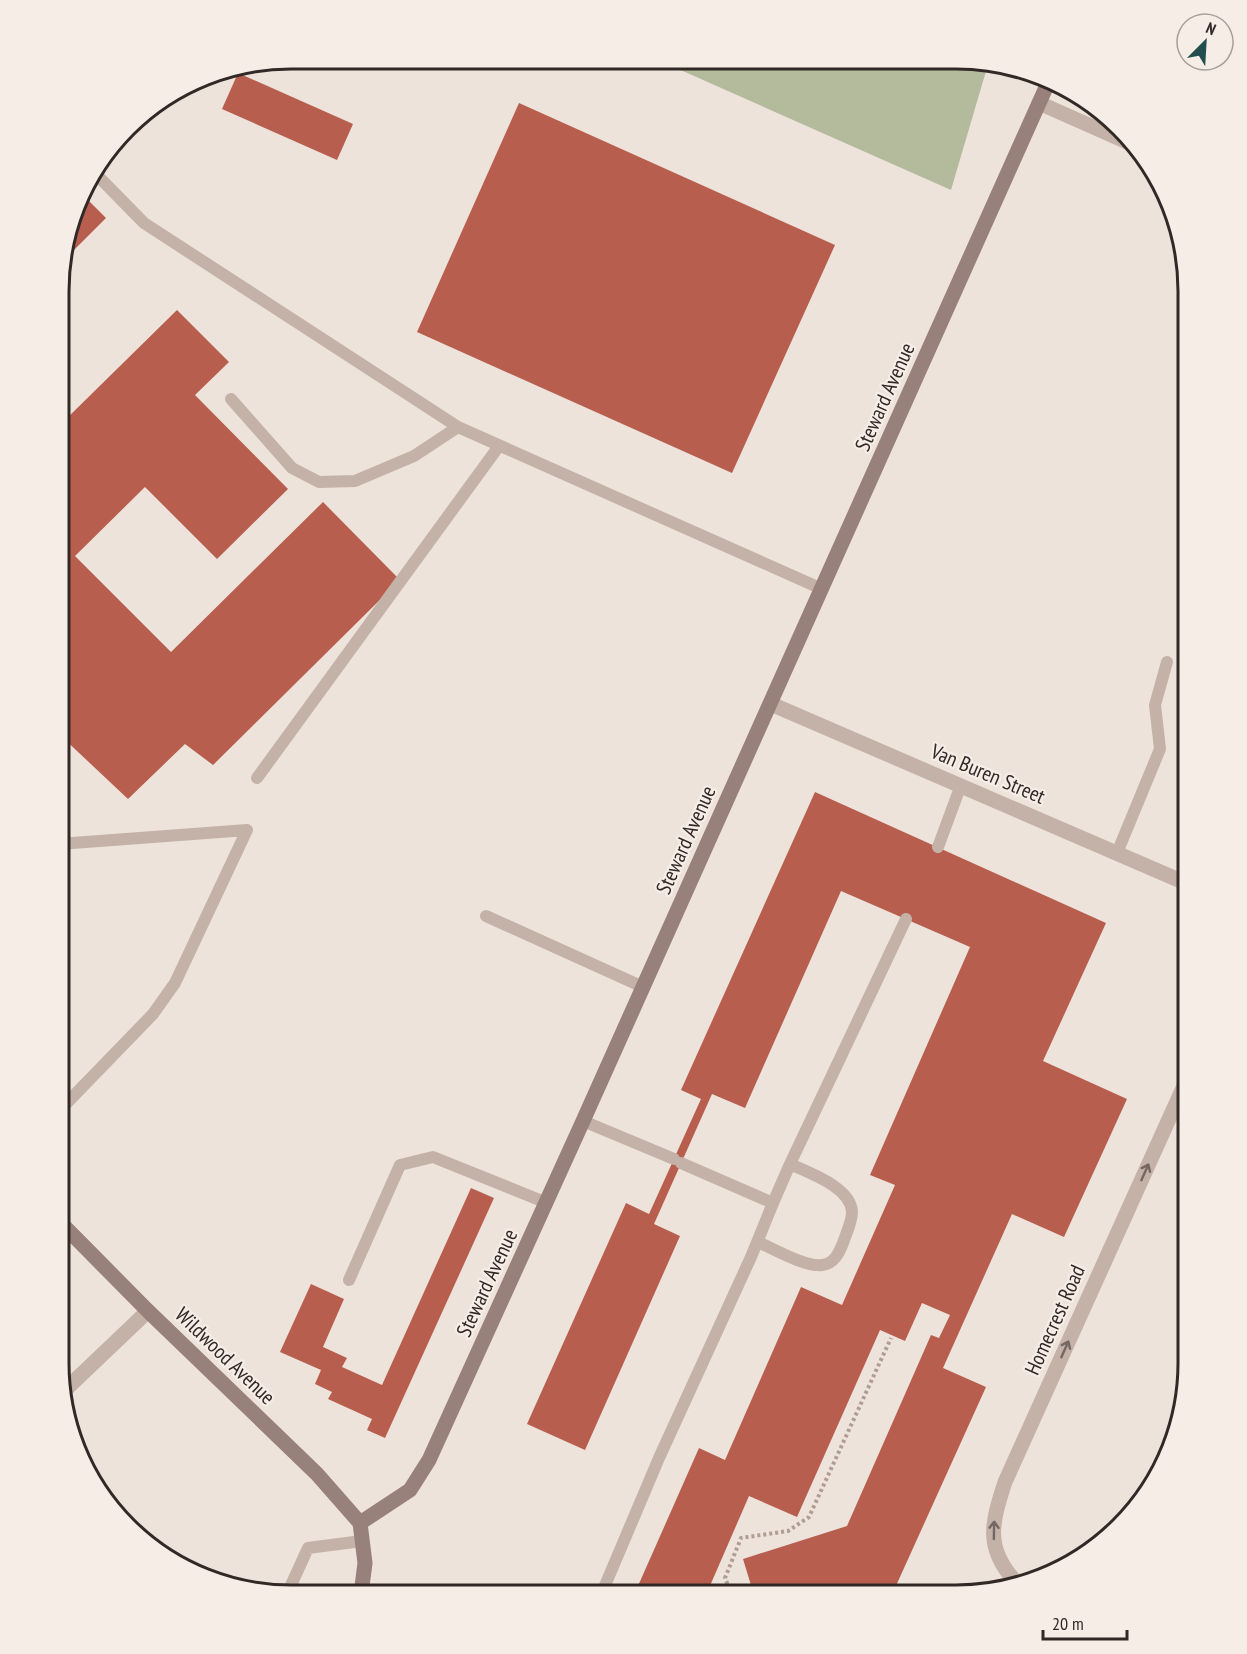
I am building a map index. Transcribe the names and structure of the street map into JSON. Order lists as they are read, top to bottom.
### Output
{
  "streets": {
    "main road": ["Steward Avenue", "Wildwood Avenue"],
    "street": ["Van Buren Street", "Homecrest Road"]
  },
  "crossings": [
    ["Steward Avenue", "Van Buren Street"],
    ["Steward Avenue", "Wildwood Avenue"]
  ],
  "one_way": ["Homecrest Road"],
  "scale_bar": "20 m",
  "north": "top right"
}
